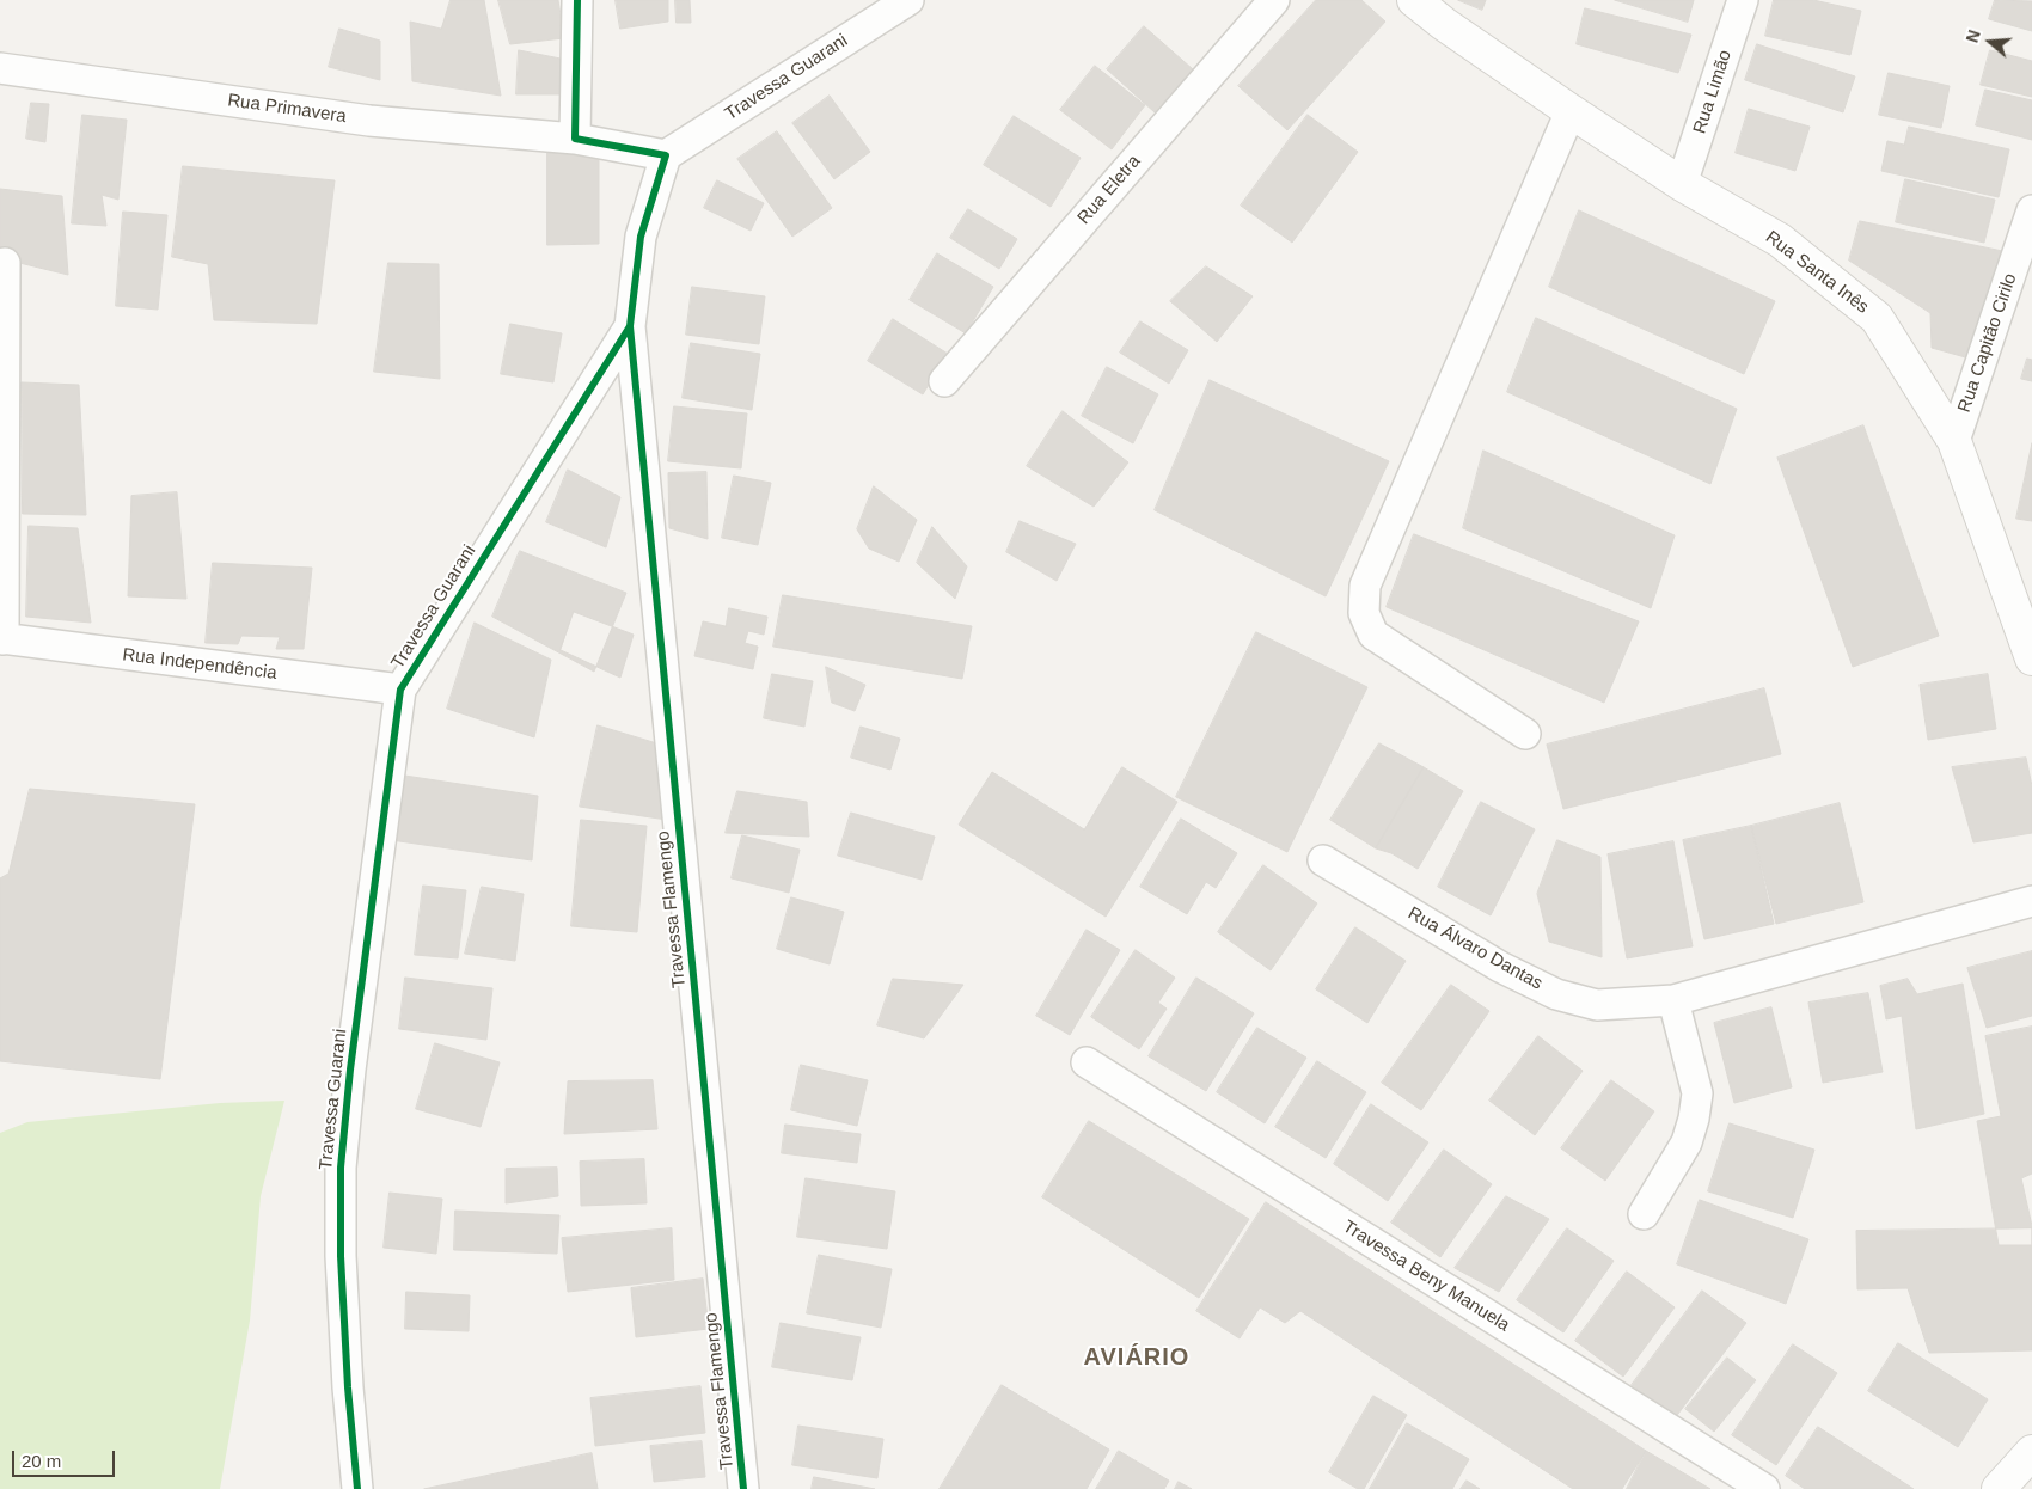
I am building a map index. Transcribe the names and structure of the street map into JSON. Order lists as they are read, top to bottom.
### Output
{
  "streets": {
    "street": [
      "Travessa Guarani",
      "Rua Limão",
      "Rua Primavera",
      "Rua Eletra",
      "Rua Santa Inês",
      "Rua Capitão Cirilo",
      "Rua Independência",
      "Travessa Flamengo",
      "Rua Álvaro Dantas",
      "Travessa Beny Manuela"
    ]
  },
  "crossings": [
    ["Travessa Guarani", "Rua Independência"],
    ["Travessa Guarani", "Travessa Flamengo"],
    ["Rua Limão", "Rua Santa Inês"],
    ["Rua Santa Inês", "Rua Capitão Cirilo"]
  ],
  "districts": ["AVIÁRIO"],
  "scale_bar": "20 m",
  "north": "left"
}
